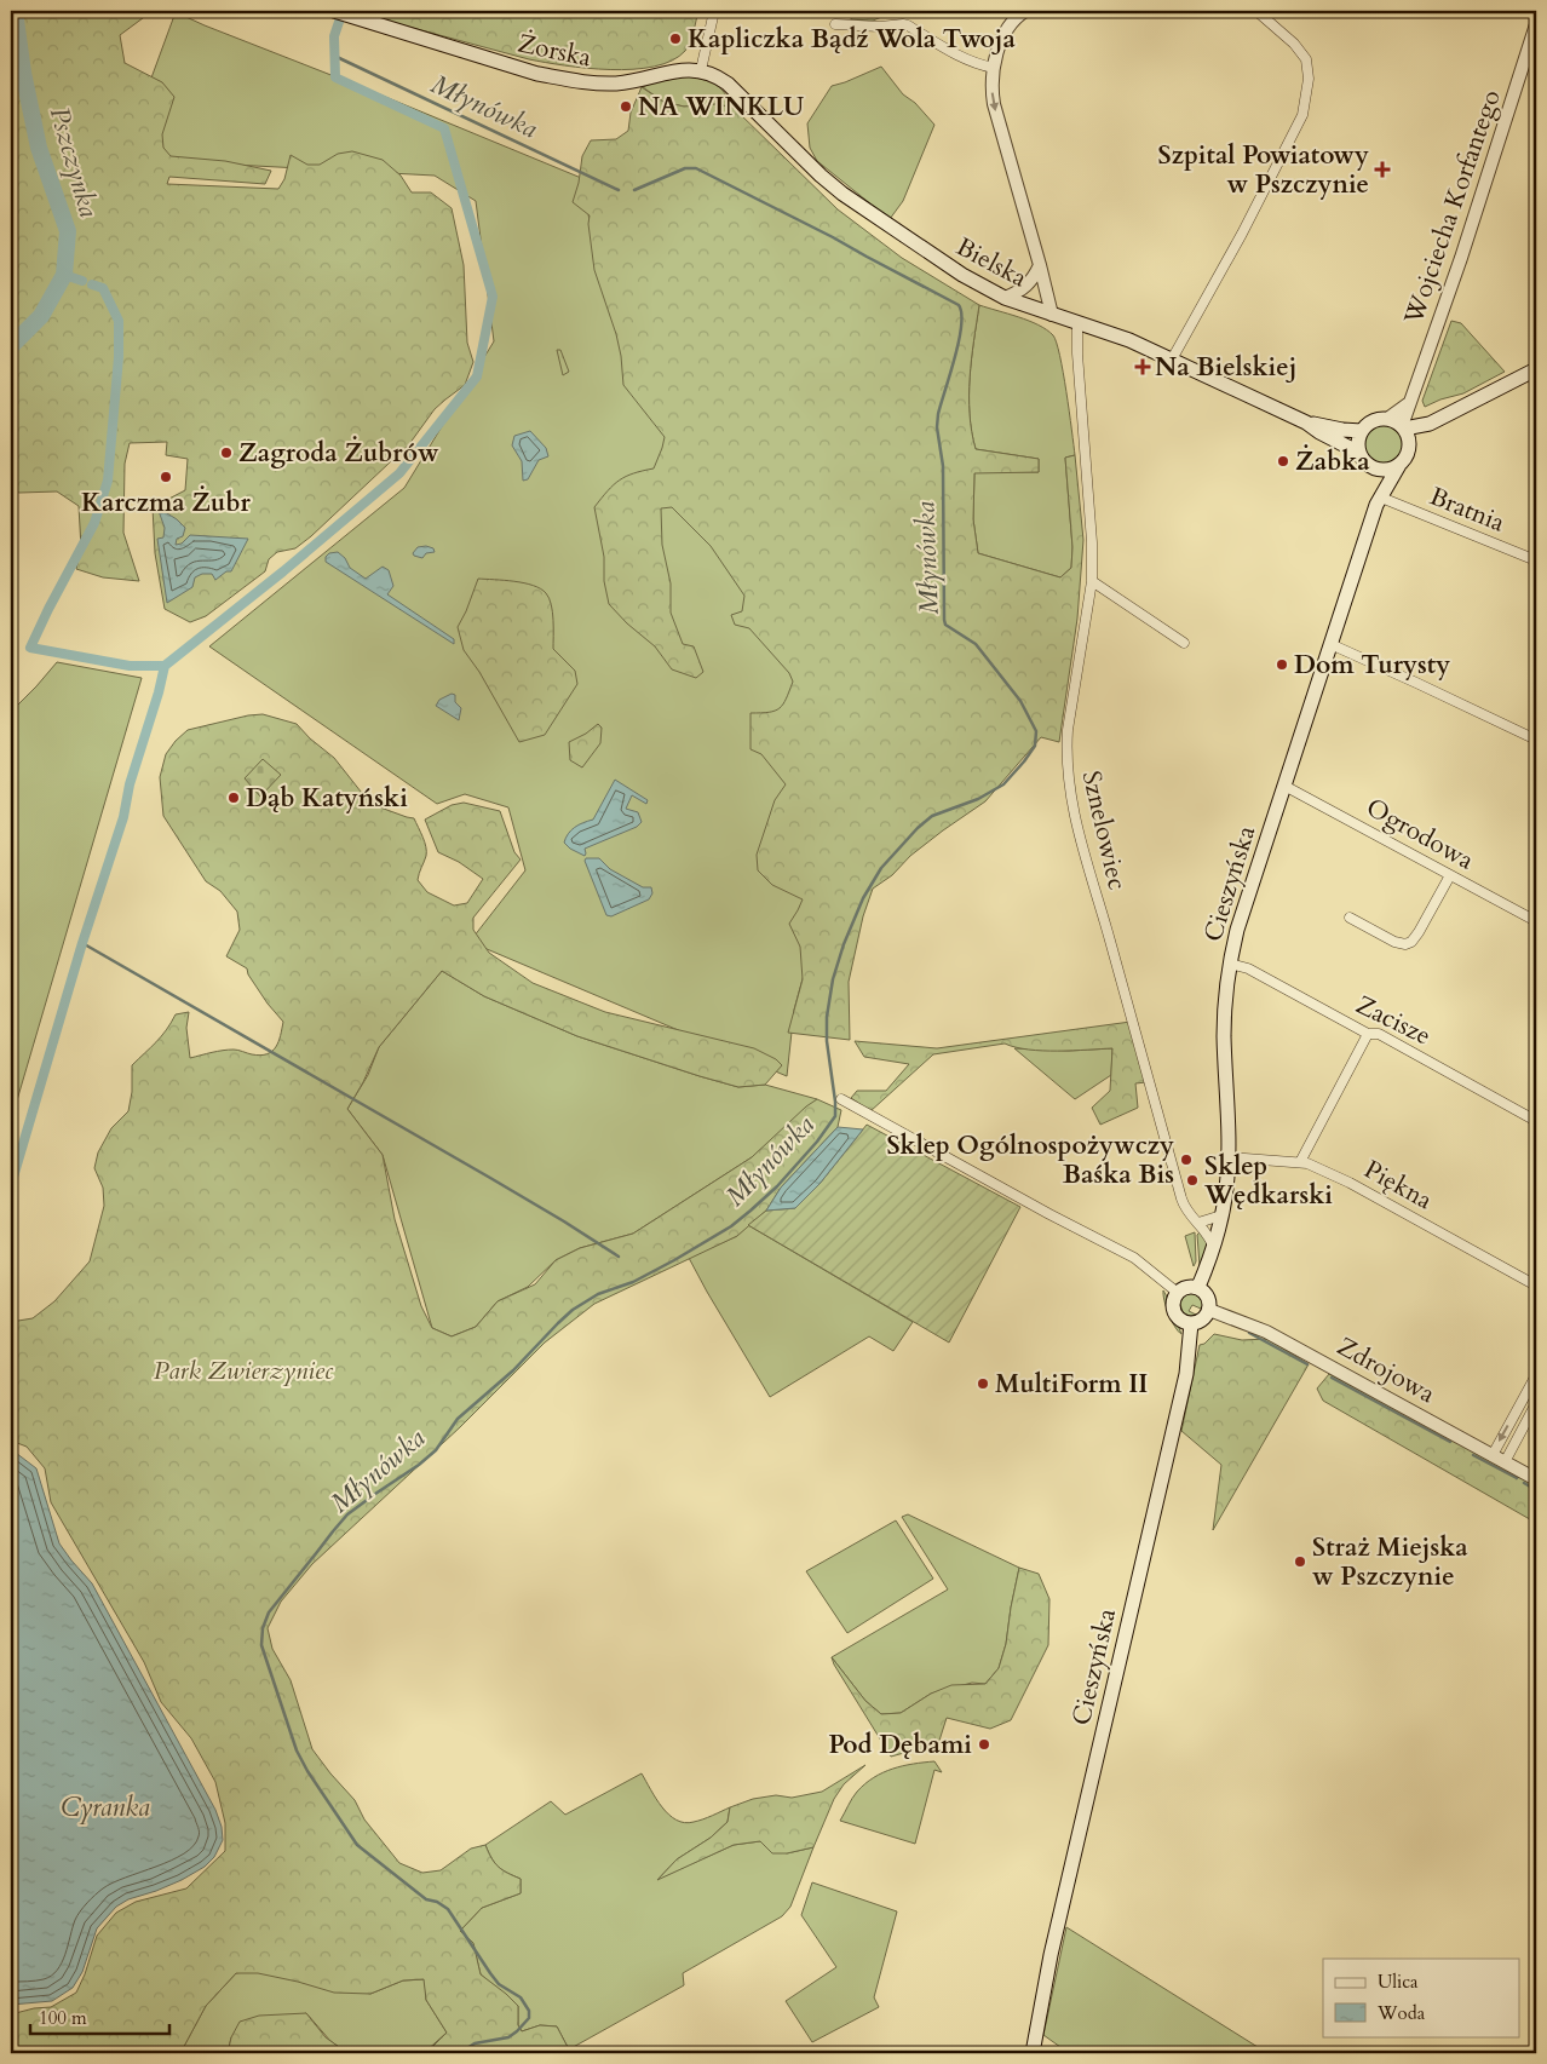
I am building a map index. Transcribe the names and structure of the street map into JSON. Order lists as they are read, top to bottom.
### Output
{
  "streets": {
    "main road": ["Żorska", "Bielska", "Cieszyńska"],
    "street": [
      "Wojciecha Korfantego",
      "Bratnia",
      "Sznelowiec",
      "Ogrodowa",
      "Zacisze",
      "Piękna",
      "Zdrojowa"
    ]
  },
  "crossings": [
    ["Żorska", "Bielska"],
    ["Wojciecha Korfantego", "Bielska"],
    ["Wojciecha Korfantego", "Cieszyńska"],
    ["Bielska", "Sznelowiec"],
    ["Bielska", "Cieszyńska"],
    ["Bratnia", "Cieszyńska"],
    ["Sznelowiec", "Cieszyńska"],
    ["Ogrodowa", "Cieszyńska"],
    ["Cieszyńska", "Zacisze"],
    ["Cieszyńska", "Piękna"],
    ["Cieszyńska", "Zdrojowa"]
  ],
  "water": ["Młynówka", "Pszczynka", "Cyranka"],
  "parks": ["Park Zwierzyniec"],
  "places": {
    "other": [
      "Kapliczka Bądź Wola Twoja",
      "NA WINKLU",
      "Zagroda Żubrów",
      "Żabka",
      "Karczma Żubr",
      "Dom Turysty",
      "Dąb Katyński",
      "Sklep Ogólnospożywczy Baśka Bis",
      "Sklep Wędkarski",
      "MultiForm II",
      "Straż Miejska w Pszczynie",
      "Pod Dębami"
    ],
    "health": ["Szpital Powiatowy w Pszczynie", "Na Bielskiej"]
  },
  "legend": ["Ulica", "Woda"],
  "scale_bar": "100 m"
}
